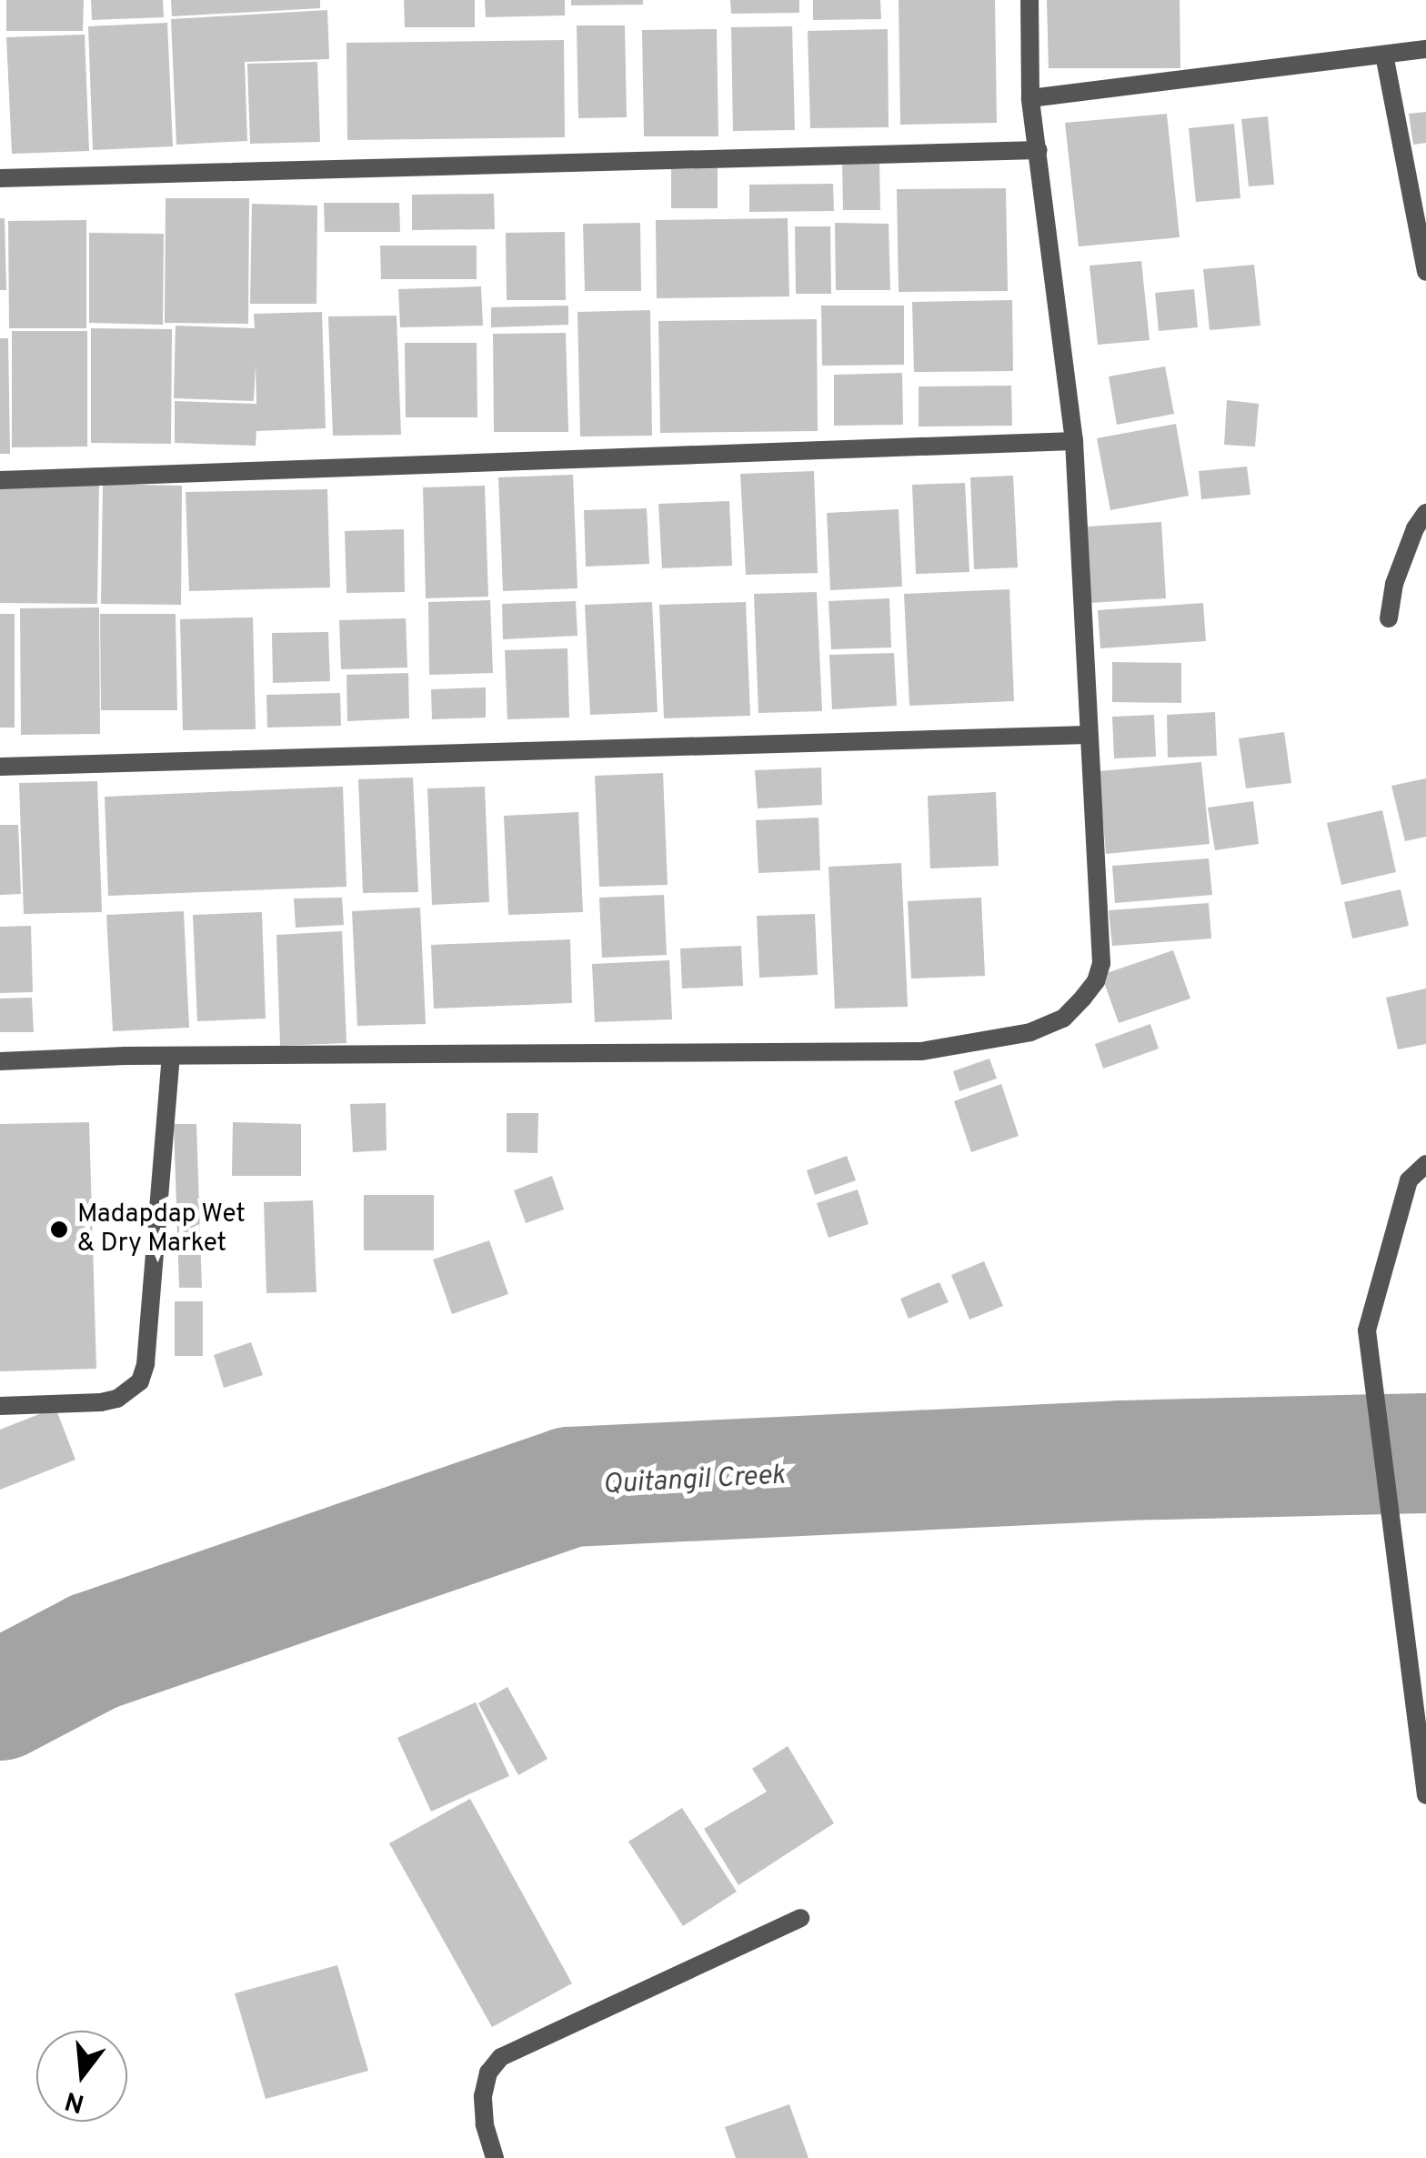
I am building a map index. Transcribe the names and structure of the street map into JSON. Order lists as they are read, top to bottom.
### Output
{
  "water": ["Quitangil Creek"],
  "places": ["Madapdap Wet & Dry Market"],
  "north": "bottom"
}
